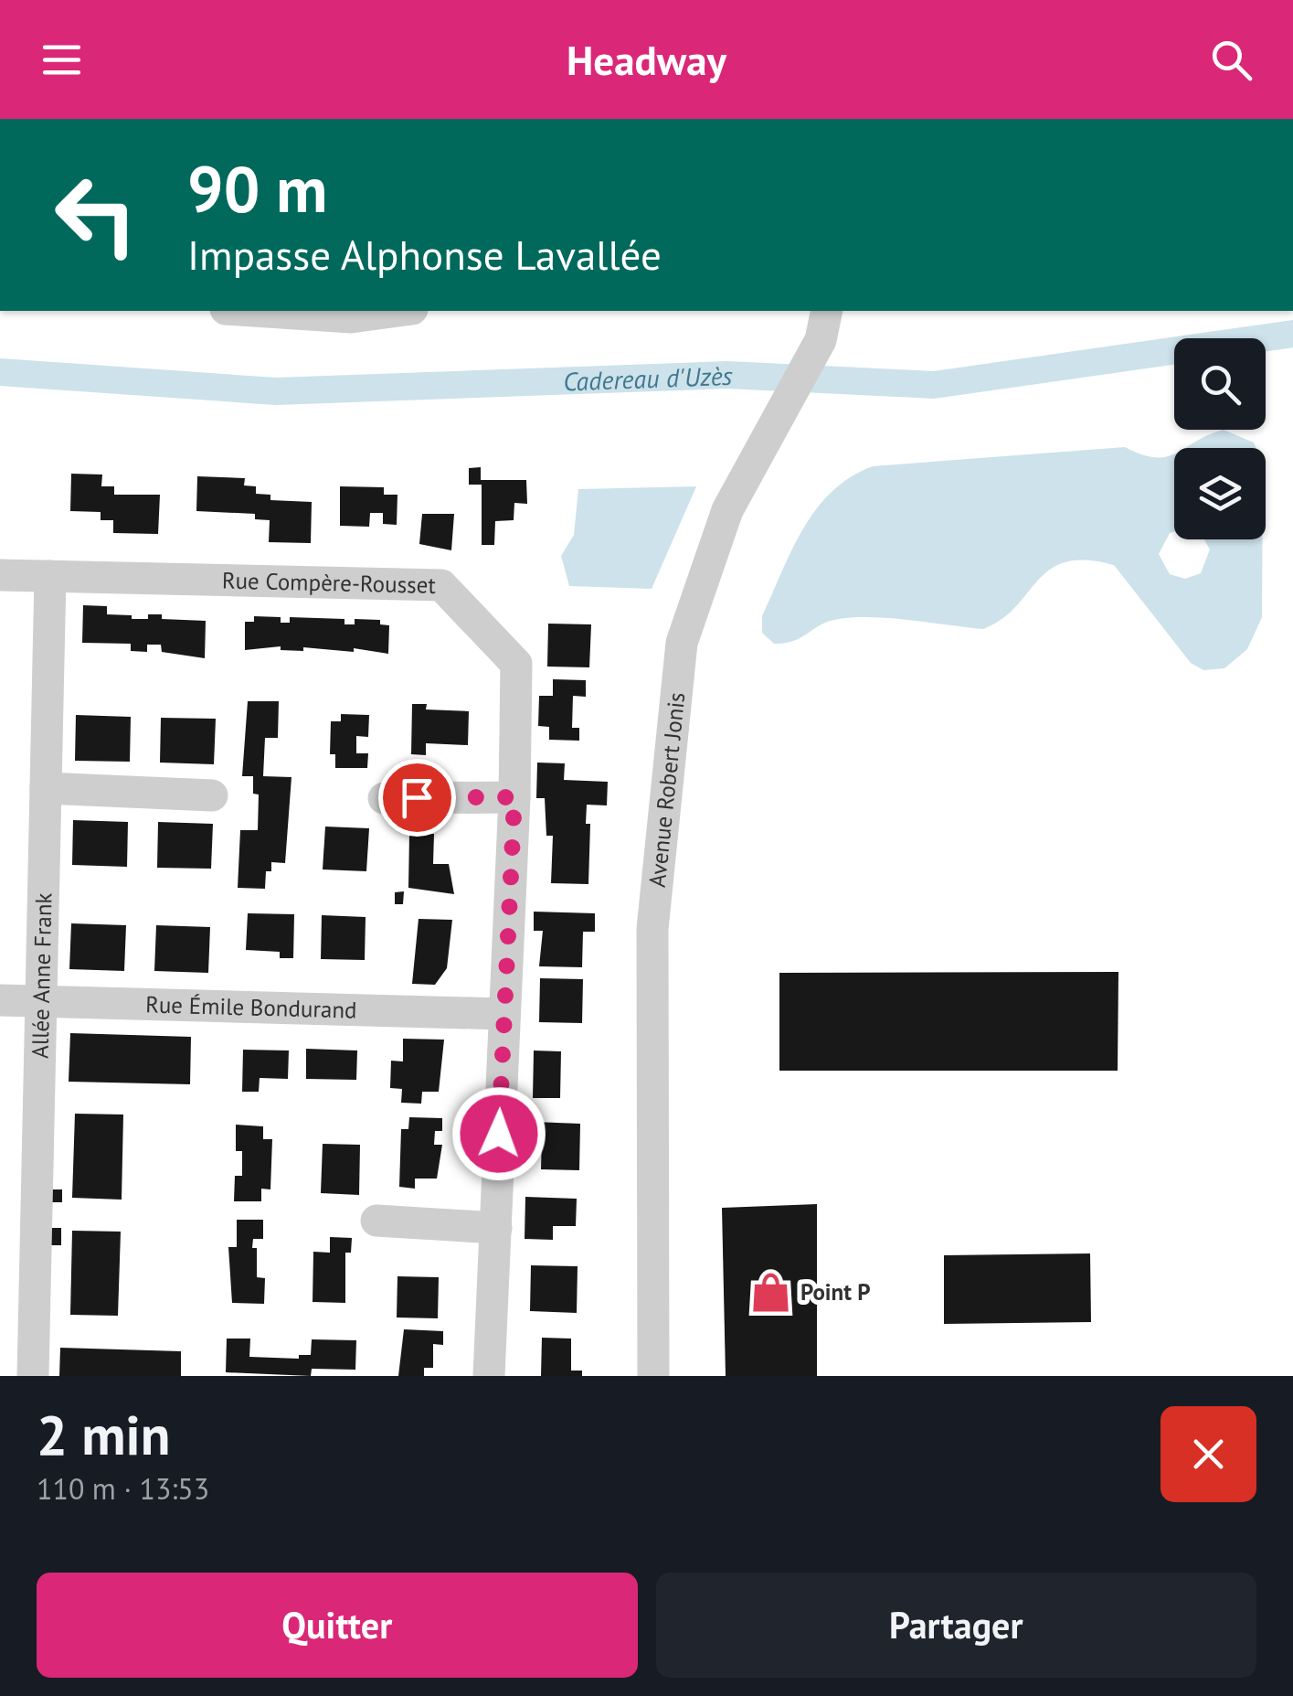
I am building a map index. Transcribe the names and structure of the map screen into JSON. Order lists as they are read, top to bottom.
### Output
{
  "streets": {
    "street": [
      "Rue Compère-Rousset",
      "Avenue Robert Jonis",
      "Allée Anne Frank",
      "Rue Émile Bondurand"
    ]
  },
  "crossings": [
    ["Rue Compère-Rousset", "Allée Anne Frank"],
    ["Rue Compère-Rousset", "Rue Émile Bondurand"],
    ["Allée Anne Frank", "Rue Émile Bondurand"]
  ],
  "water": ["Cadereau d'Uzès"],
  "places": {
    "shop": ["Point P"]
  },
  "page": {
    "header": "Headway",
    "turn": ["90 m", "Impasse Alphonse Lavallée"],
    "heading": ["2 min", "110 m · 13:53"],
    "buttons": ["Quitter", "Partager"]
  }
}
